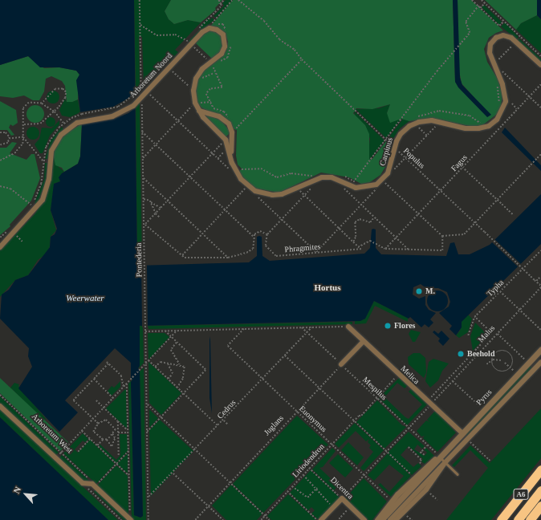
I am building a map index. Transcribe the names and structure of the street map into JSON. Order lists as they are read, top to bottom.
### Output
{
  "streets": {
    "highway": ["A6"],
    "street": [
      "Arboretum Noord",
      "Carpinus",
      "Melica",
      "Pyrus",
      "Arboretum West",
      "Dicentra"
    ],
    "path": [
      "Populus",
      "Fagus",
      "Phragmites",
      "Pontederia",
      "Typha",
      "Malus",
      "Mespilus",
      "Cedrus",
      "Euonymus",
      "Juglans",
      "Liriodendron"
    ]
  },
  "crossings": [
    ["Arboretum Noord", "Pontederia"],
    ["Carpinus", "Populus"],
    ["Populus", "Fagus"],
    ["Populus", "Malus"],
    ["Pontederia", "Cedrus"],
    ["Typha", "Malus"],
    ["Malus", "Melica"],
    ["Malus", "Mespilus"],
    ["Malus", "Euonymus"],
    ["Malus", "Dicentra"],
    ["Melica", "Pyrus"],
    ["Melica", "Liriodendron"],
    ["Mespilus", "Pyrus"],
    ["Mespilus", "Cedrus"],
    ["Mespilus", "Juglans"],
    ["Mespilus", "Liriodendron"],
    ["Cedrus", "Euonymus"],
    ["Euonymus", "Juglans"],
    ["Euonymus", "Liriodendron"],
    ["Liriodendron", "Dicentra"]
  ],
  "districts": ["Hortus"],
  "water": ["Weerwater"],
  "places": ["M.", "Flores", "Beehold"],
  "north": "top left"
}
